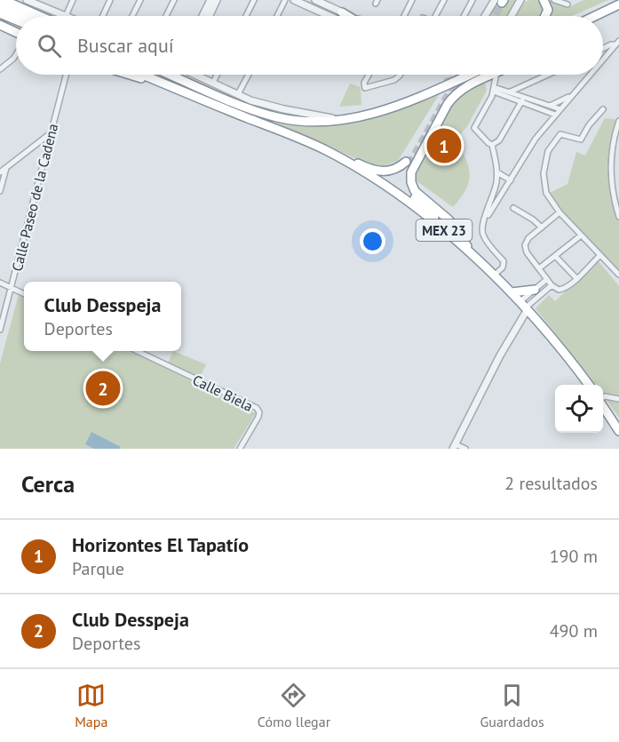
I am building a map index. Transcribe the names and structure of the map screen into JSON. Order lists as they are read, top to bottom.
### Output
{
  "streets": {
    "highway": ["MEX 23"],
    "street": ["Calle Paseo de la Cadena", "Calle Biela"]
  },
  "page": {
    "search": "Buscar aquí",
    "pins": ["1", "2"],
    "popup": ["Club Desspeja", "Deportes"],
    "heading": ["Cerca", "2 resultados"],
    "list": [
      {
        "mark": "1",
        "name": "Horizontes El Tapatío",
        "note": "Parque",
        "value": "190 m"
      },
      {
        "mark": "2",
        "name": "Club Desspeja",
        "note": "Deportes",
        "value": "490 m"
      }
    ],
    "nav": ["Mapa", "Cómo llegar", "Guardados"]
  }
}
